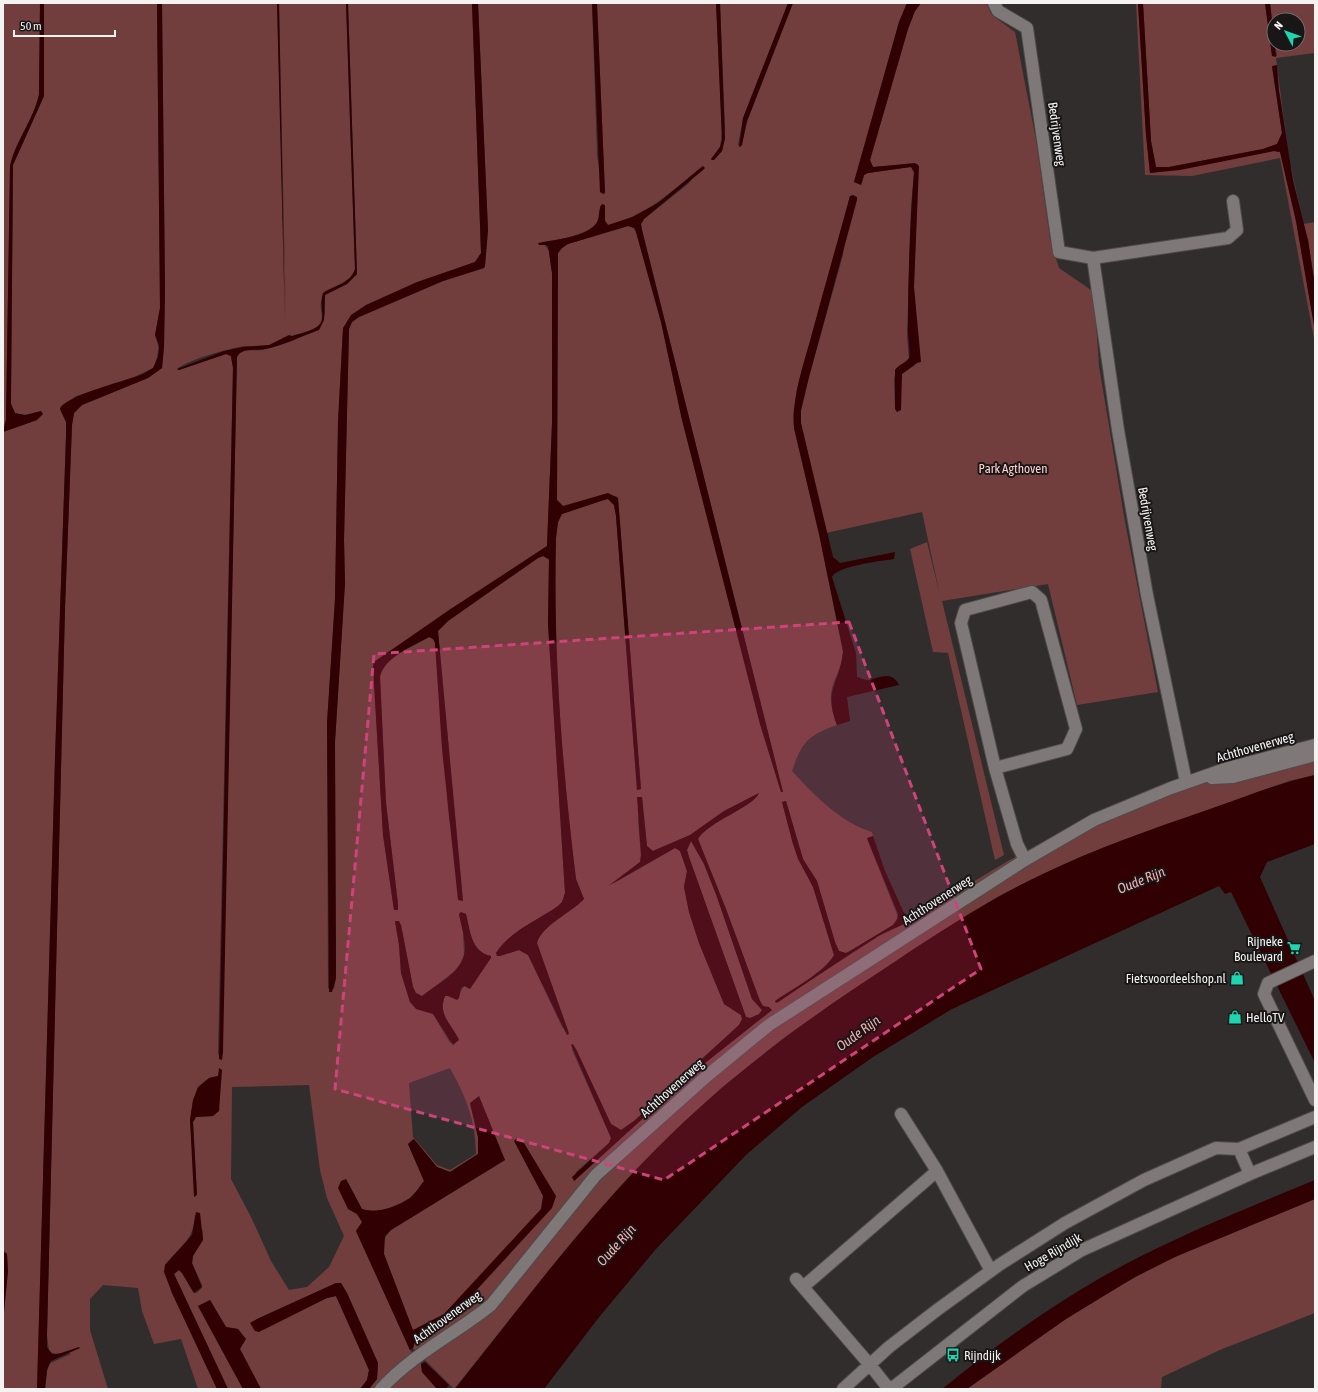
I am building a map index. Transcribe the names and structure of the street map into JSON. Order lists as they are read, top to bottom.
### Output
{
  "streets": {
    "street": ["Bedrijvenweg", "Achthovenerweg", "Hoge Rijndijk"]
  },
  "crossings": [
    ["Bedrijvenweg", "Achthovenerweg"]
  ],
  "water": ["Oude Rijn"],
  "parks": ["Park Agthoven"],
  "places": {
    "supermarket": ["Rijneke Boulevard"],
    "shop": ["Fietsvoordeelshop.nl", "HelloTV"],
    "bus stop": ["Rijndijk"]
  },
  "scale_bar": "50 m",
  "north": "top left"
}
